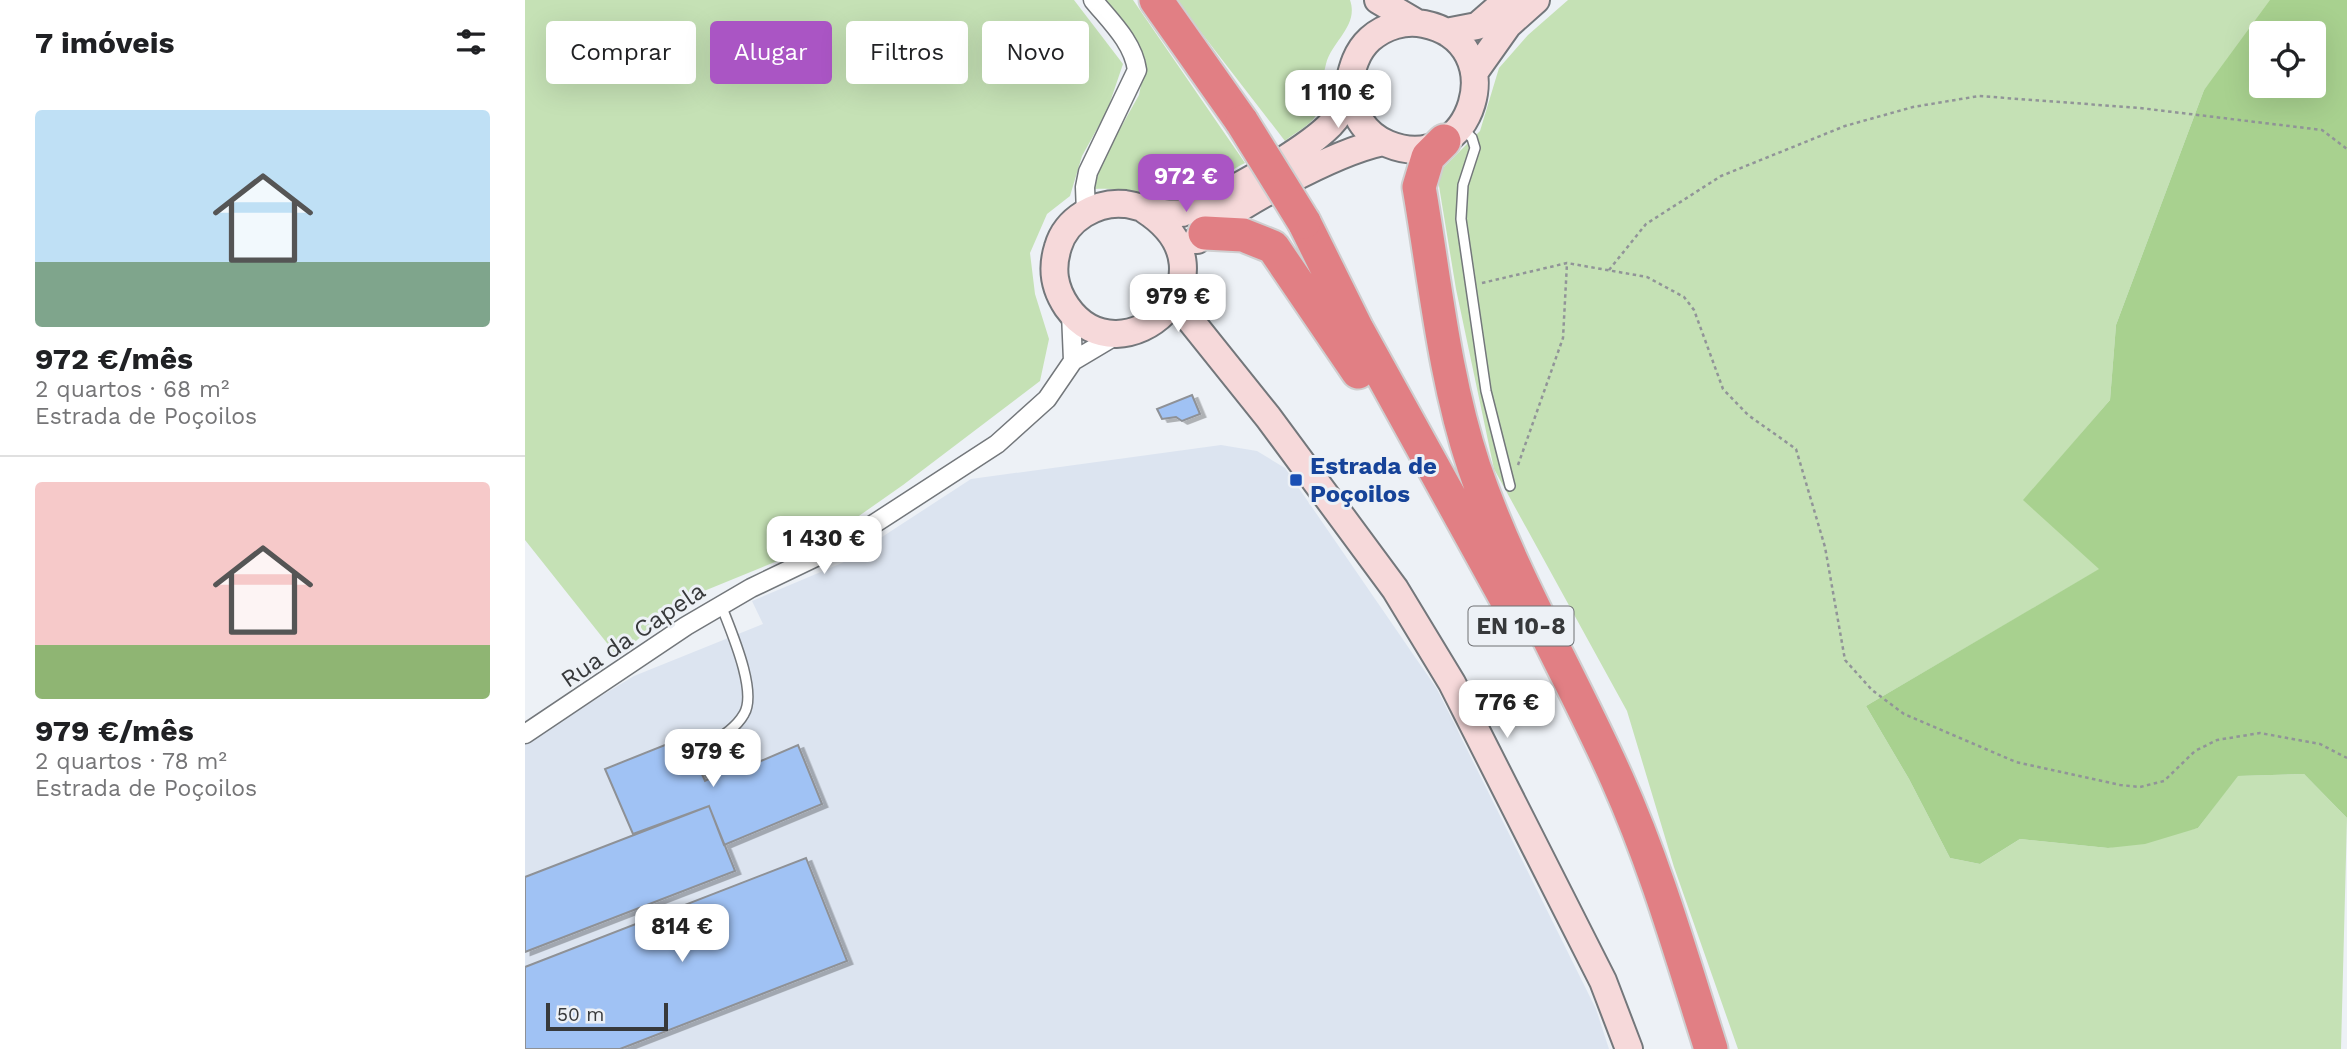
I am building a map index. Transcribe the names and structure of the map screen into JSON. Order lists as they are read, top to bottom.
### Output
{
  "streets": {
    "highway": ["EN 10-8"],
    "street": ["Rua da Capela"]
  },
  "places": {
    "transit": ["Estrada de Poçoilos"]
  },
  "scale_bar": "50 m",
  "page": {
    "heading": "7 imóveis",
    "chip": [
      "Comprar",
      "Alugar",
      "Filtros",
      "Novo"
    ],
    "price": [
      "1 110 €",
      "972 €",
      "979 €",
      "1 430 €",
      "776 €",
      "979 €",
      "814 €"
    ],
    "list": [
      {
        "name": "972 €/mês",
        "note": "2 quartos · 68 m² · Estrada de Poçoilos"
      },
      {
        "name": "979 €/mês",
        "note": "2 quartos · 78 m² · Estrada de Poçoilos"
      }
    ],
    "scale": "50 m"
  }
}
